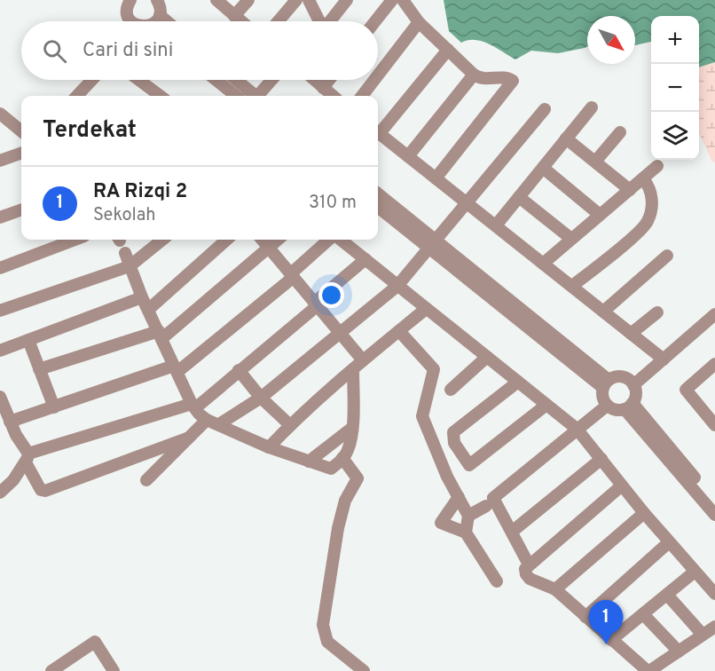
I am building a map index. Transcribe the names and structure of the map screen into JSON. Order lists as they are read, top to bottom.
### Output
{
  "north": "bottom right",
  "page": {
    "map_buttons": ["+", "−"],
    "search": "Cari di sini",
    "heading": "Terdekat",
    "list": [
      {
        "mark": "1",
        "name": "RA Rizqi 2",
        "note": "Sekolah",
        "value": "310 m"
      }
    ],
    "pins": "1"
  }
}
